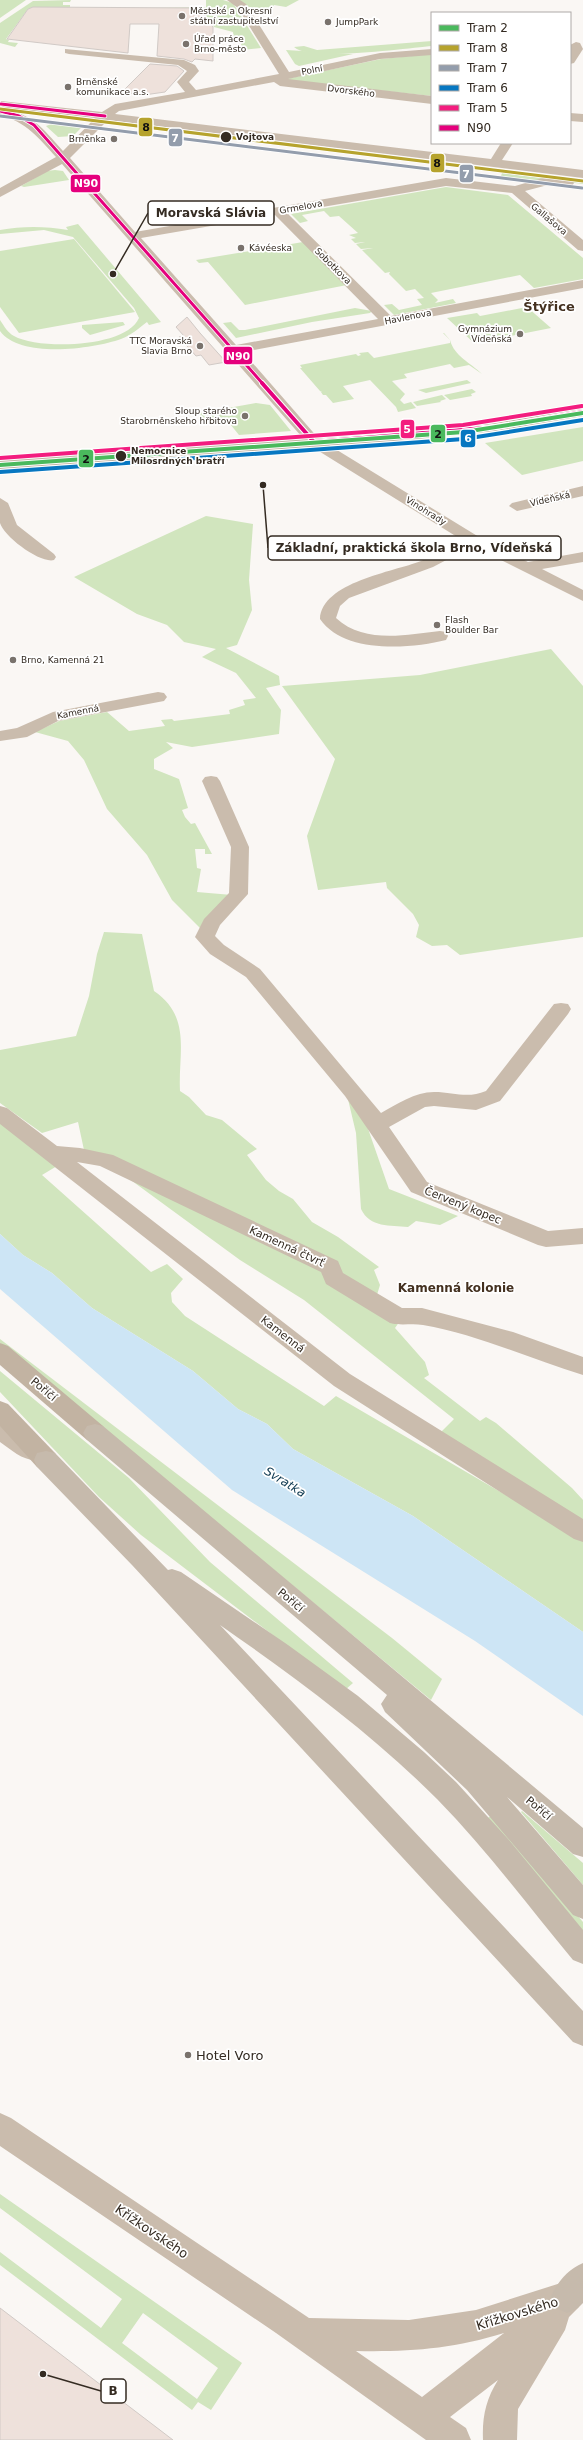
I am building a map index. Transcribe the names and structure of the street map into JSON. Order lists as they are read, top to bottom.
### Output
{
  "streets": {
    "highway": ["Poříčí"],
    "street": [
      "Polní",
      "Dvorského",
      "Grmelova",
      "Gallašova",
      "Sobotkova",
      "Havlenova",
      "Vídeňská",
      "Vinohrady",
      "Kamenná",
      "Červený kopec",
      "Kamenná čtvrť",
      "Křížkovského"
    ]
  },
  "crossings": [
    ["Polní", "Dvorského"],
    ["Grmelova", "Gallašova"],
    ["Grmelova", "Sobotkova"],
    ["Sobotkova", "Havlenova"],
    ["Kamenná", "Kamenná čtvrť"]
  ],
  "districts": ["Štýřice", "Kamenná kolonie"],
  "water": ["Svratka"],
  "places": [
    "Městské a Okresní státní zastupitelství",
    "JumpPark",
    "Úřad práce Brno-město",
    "Brněnské komunikace a.s.",
    "Vojtova",
    "Brněnka",
    "Kávéeska",
    "Moravská Slávia",
    "Gymnázium Vídeňská",
    "TTC Moravská Slavia Brno",
    "Sloup starého Starobrněnskeho hřbitova",
    "Nemocnice Milosrdných bratří",
    "Základní, praktická škola Brno, Vídeňská",
    "Flash Boulder Bar",
    "Brno, Kamenná 21",
    "Hotel Voro",
    "B"
  ],
  "lines": [
    "transit line N90",
    "tram line 8",
    "tram line 7",
    "tram line 5",
    "tram line 2",
    "tram line 6"
  ],
  "legend": [
    "Tram 2",
    "Tram 8",
    "Tram 7",
    "Tram 6",
    "Tram 5",
    "N90"
  ]
}
